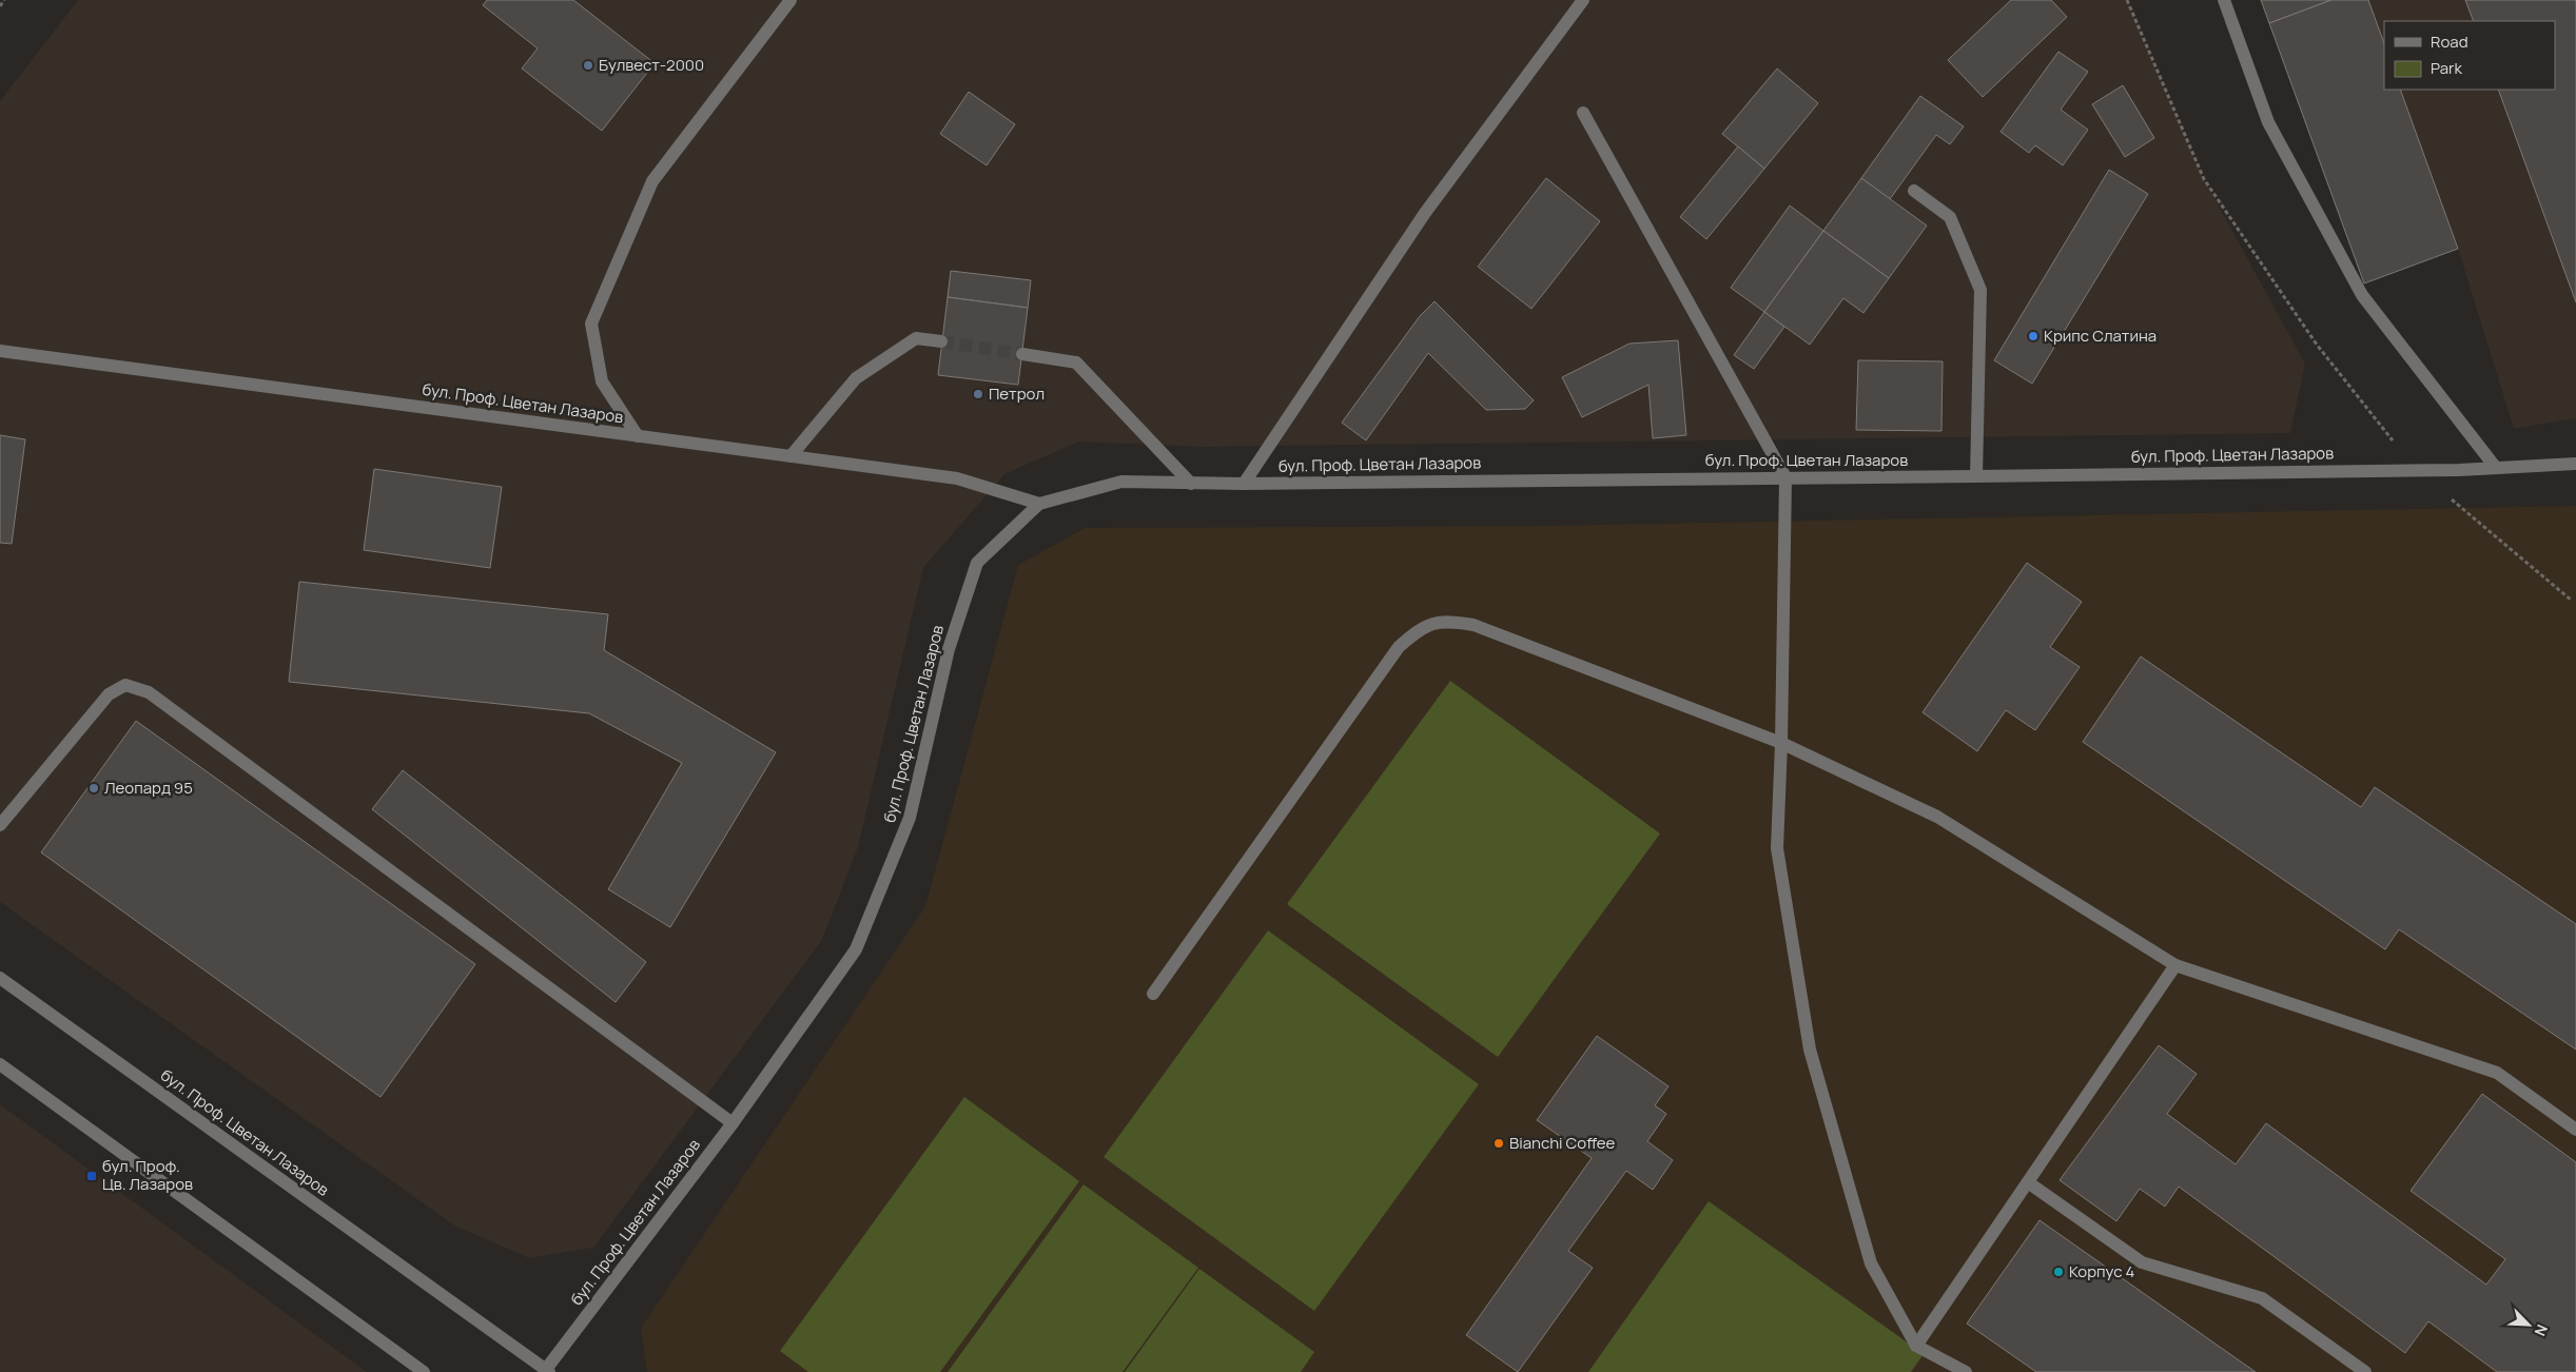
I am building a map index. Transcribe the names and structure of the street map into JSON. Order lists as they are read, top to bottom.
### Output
{
  "streets": {
    "street": ["бул. Проф. Цветан Лазаров"]
  },
  "places": {
    "other": [
      "Булвест-2000",
      "Крипс Слатина",
      "Петрол",
      "Леопард 95",
      "Bianchi Coffee",
      "Корпус 4"
    ],
    "transit": ["бул. Проф. Цв. Лазаров"]
  },
  "legend": ["Road", "Park"],
  "north": "bottom right"
}
